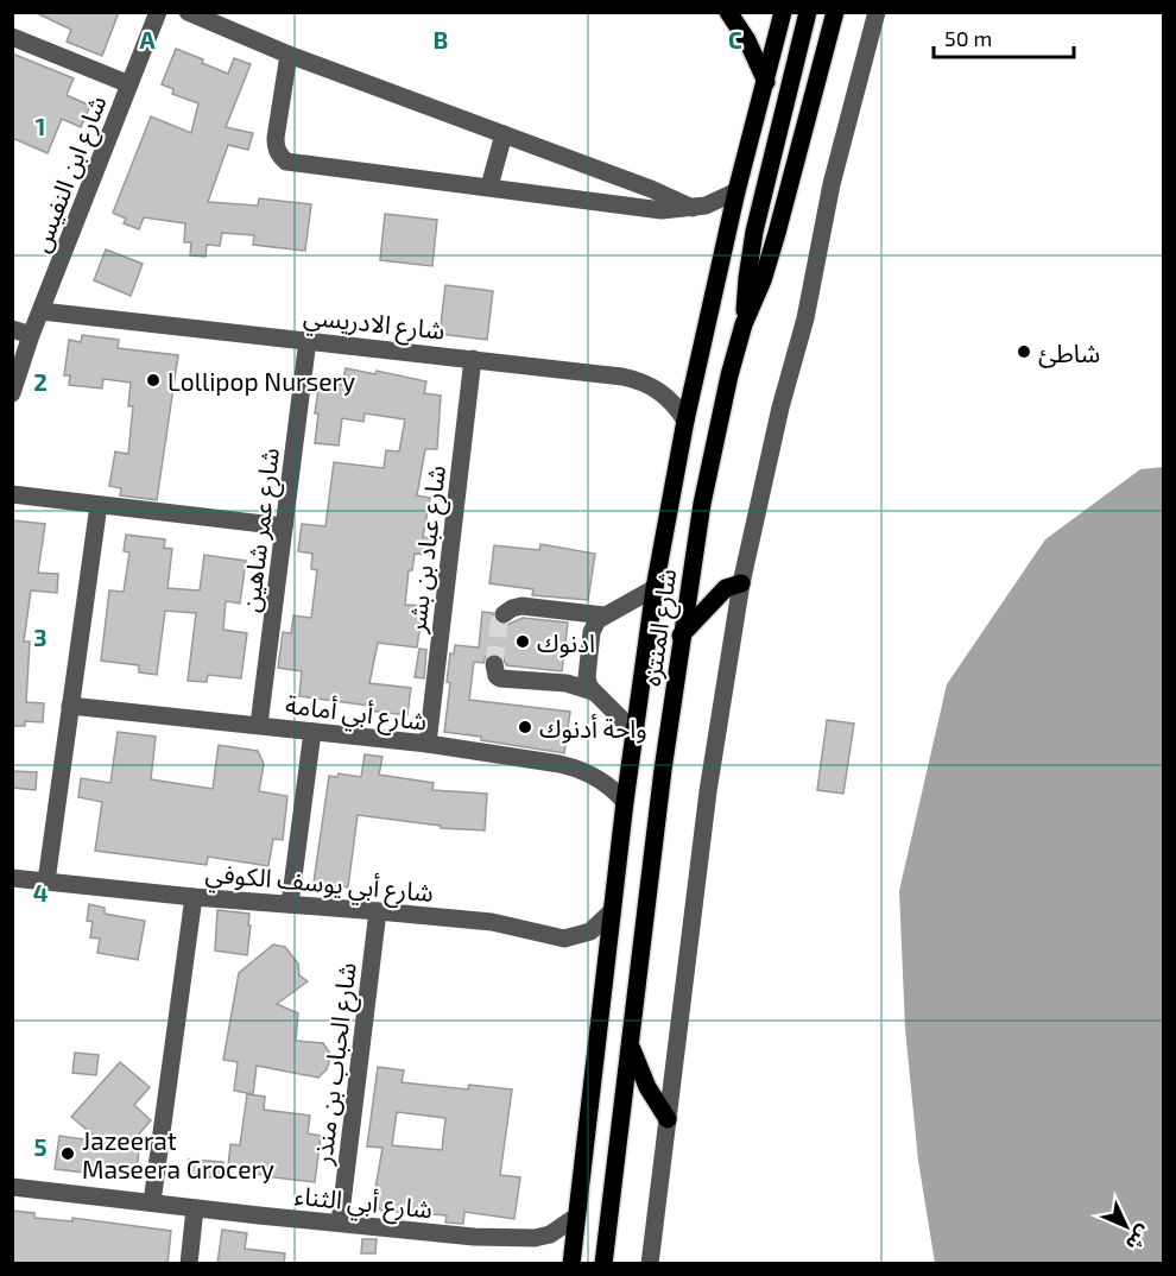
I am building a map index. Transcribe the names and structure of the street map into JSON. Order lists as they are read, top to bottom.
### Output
{
  "streets": {
    "main road": ["شارع المنتزه"],
    "street": [
      "شارع ابن النفيس",
      "شارع الادريسي",
      "شارع عمر شاهين",
      "شارع عباد بن بشر",
      "شارع أبي أمامة",
      "شارع أبي يوسف الكوفي",
      "شارع الحباب بن منذر",
      "شارع أبي الثناء"
    ]
  },
  "crossings": [
    ["شارع ابن النفيس", "شارع الادريسي"],
    ["شارع الادريسي", "شارع عمر شاهين"],
    ["شارع الادريسي", "شارع عباد بن بشر"],
    ["شارع الادريسي", "شارع المنتزه"],
    ["شارع عمر شاهين", "شارع أبي أمامة"],
    ["شارع عباد بن بشر", "شارع أبي أمامة"],
    ["شارع المنتزه", "شارع أبي أمامة"],
    ["شارع المنتزه", "شارع أبي يوسف الكوفي"],
    ["شارع المنتزه", "شارع أبي الثناء"],
    ["شارع أبي يوسف الكوفي", "شارع الحباب بن منذر"],
    ["شارع الحباب بن منذر", "شارع أبي الثناء"]
  ],
  "places": [
    "شاطئ",
    "Lollipop Nursery",
    "ادنوك",
    "واحة أدنوك",
    "Jazeerat Maseera Grocery"
  ],
  "scale_bar": "50 m",
  "north": "bottom right",
  "grid": {
    "columns": ["A", "B", "C"],
    "rows": [
      "1",
      "2",
      "3",
      "4",
      "5"
    ]
  }
}
